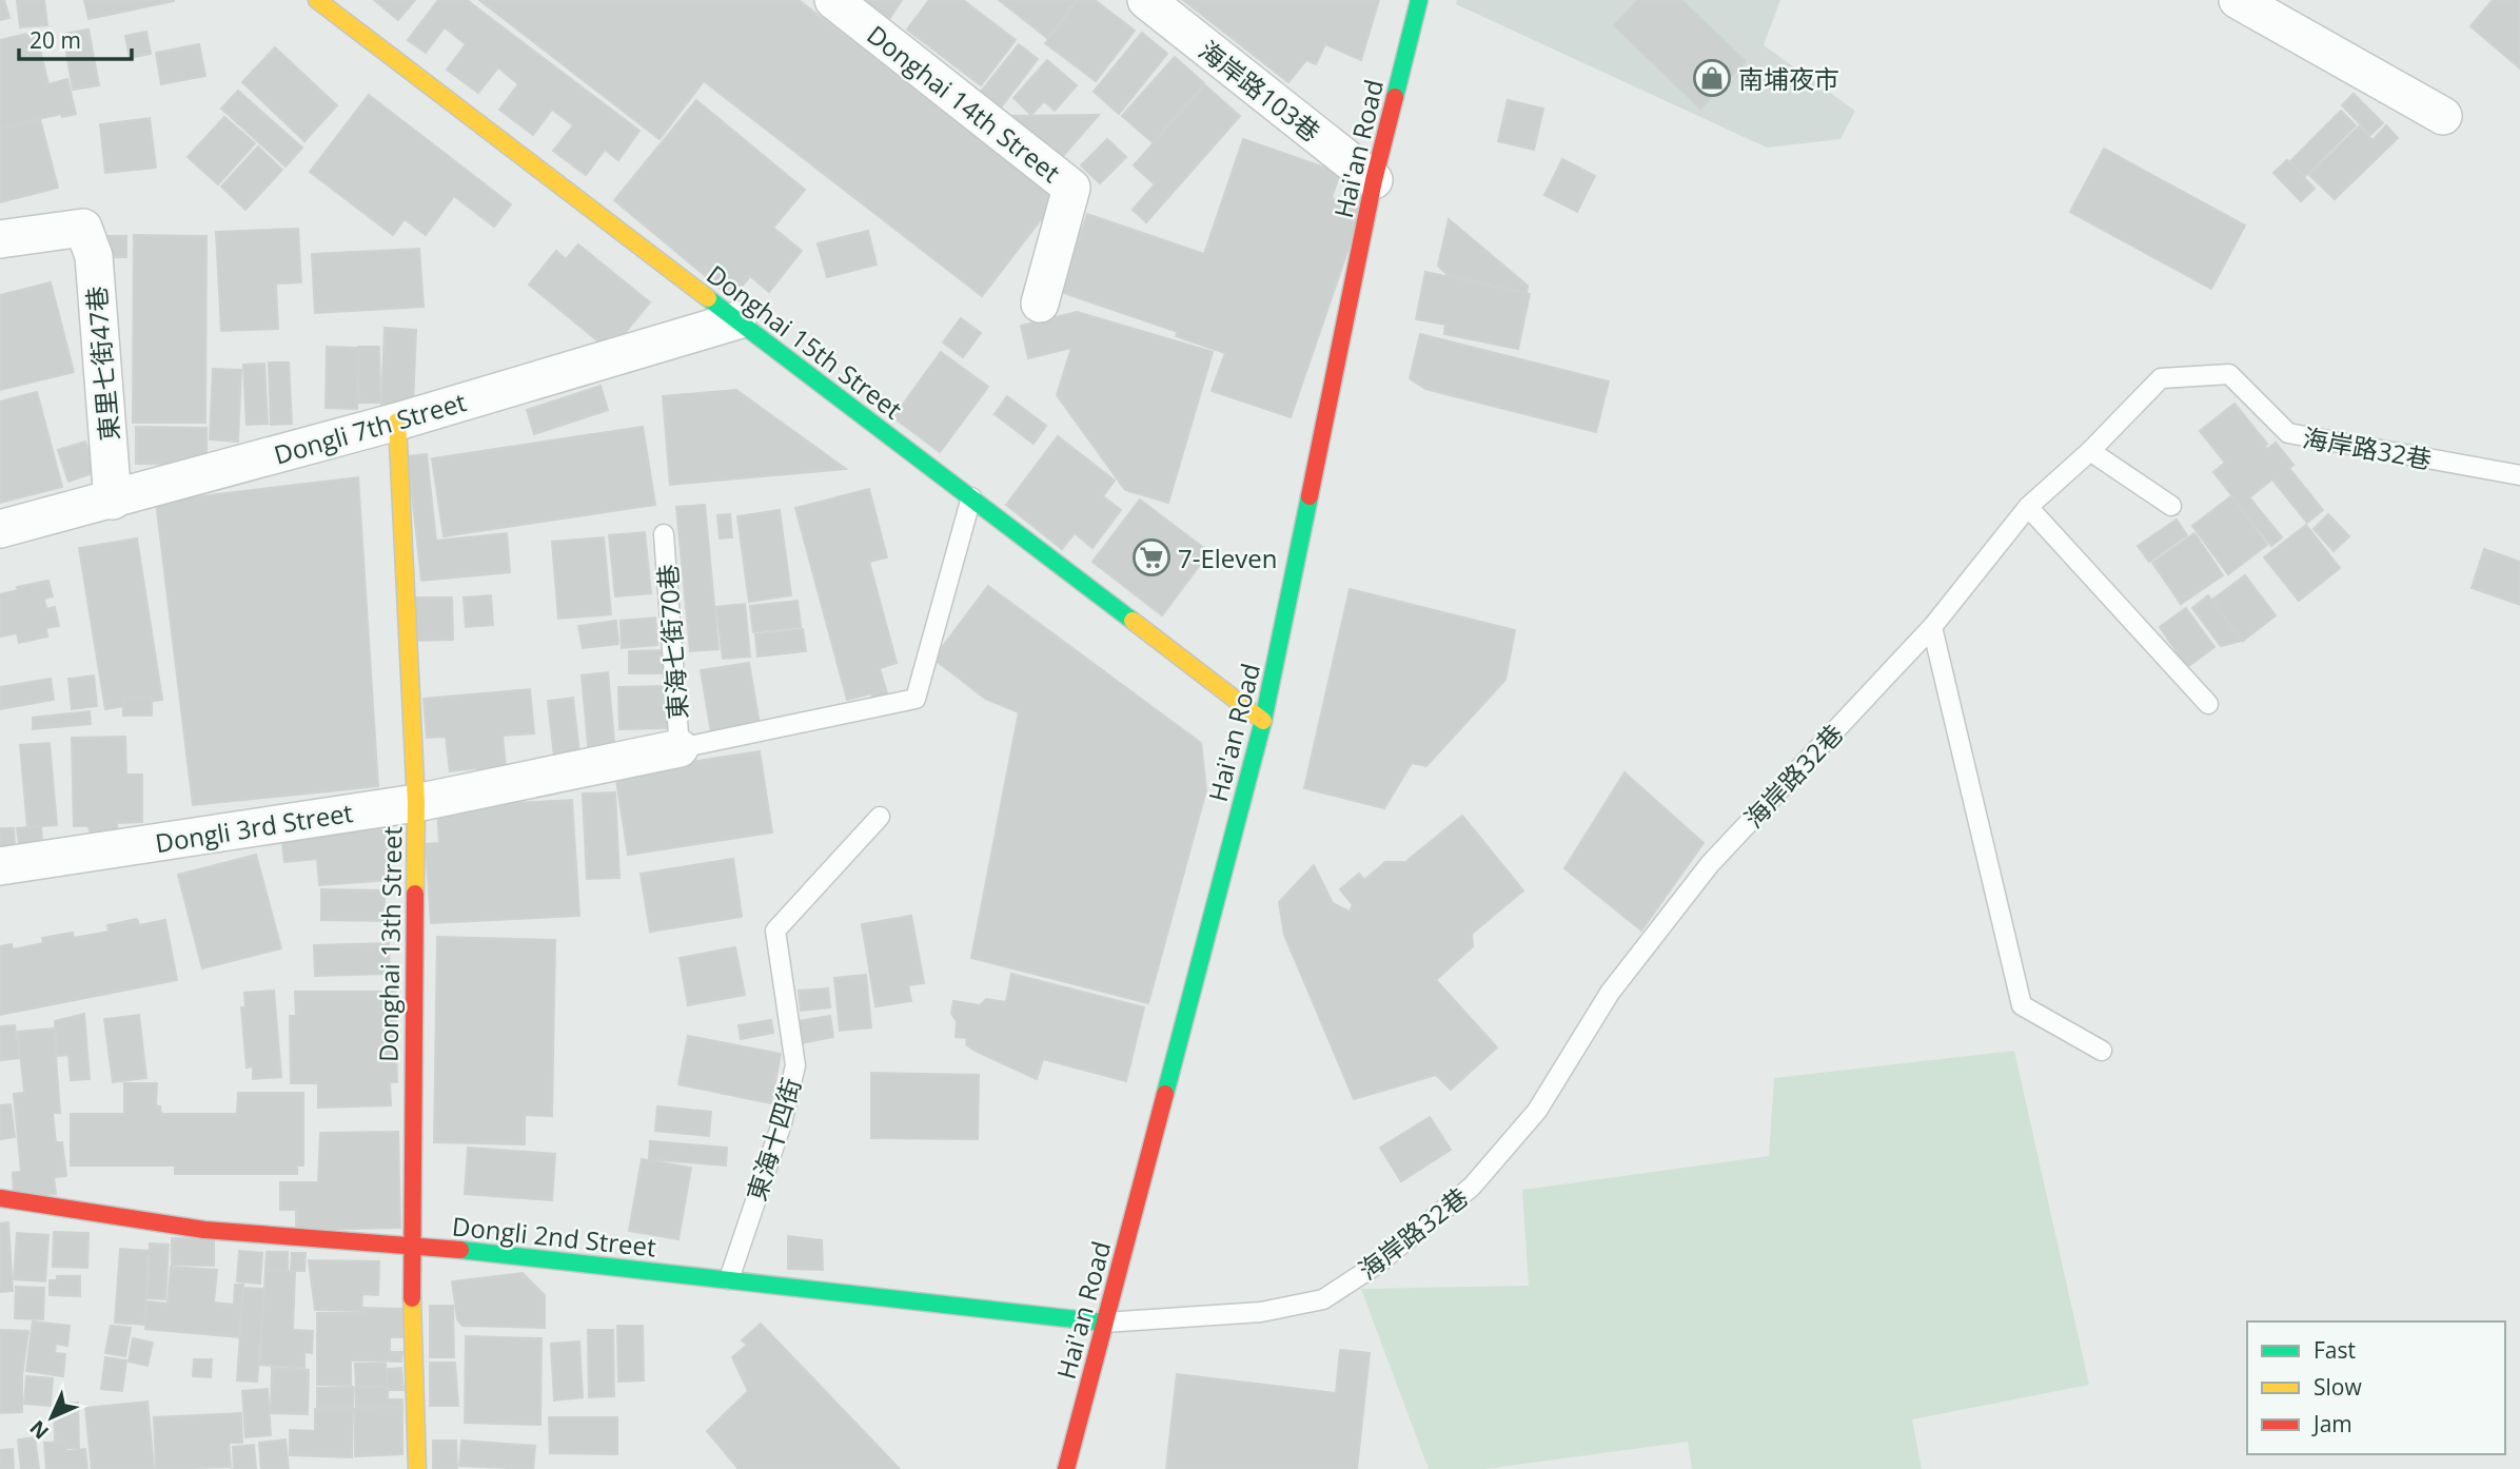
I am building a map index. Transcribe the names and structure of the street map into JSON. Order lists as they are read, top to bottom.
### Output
{
  "streets": {
    "street": [
      "海岸路103巷",
      "Donghai 14th Street",
      "Hai'an Road",
      "Donghai 15th Street",
      "東里七街47巷",
      "Dongli 7th Street",
      "Dongli 3rd Street",
      "Donghai 13th Street",
      "Dongli 2nd Street"
    ],
    "lane": ["海岸路32巷", "東海七街70巷", "東海十四街"]
  },
  "crossings": [
    ["海岸路103巷", "Hai'an Road"],
    ["Hai'an Road", "Donghai 15th Street"],
    ["Hai'an Road", "海岸路32巷"],
    ["Hai'an Road", "Dongli 2nd Street"],
    ["Donghai 15th Street", "Dongli 7th Street"],
    ["東里七街47巷", "Dongli 7th Street"],
    ["Dongli 7th Street", "Donghai 13th Street"],
    ["海岸路32巷", "Dongli 2nd Street"],
    ["東海七街70巷", "Dongli 3rd Street"],
    ["Dongli 3rd Street", "Donghai 13th Street"],
    ["Donghai 13th Street", "Dongli 2nd Street"],
    ["東海十四街", "Dongli 2nd Street"]
  ],
  "places": {
    "shop": ["南埔夜市"],
    "supermarket": ["7-Eleven"]
  },
  "legend": ["Fast", "Slow", "Jam"],
  "scale_bar": "20 m",
  "north": "bottom left"
}
